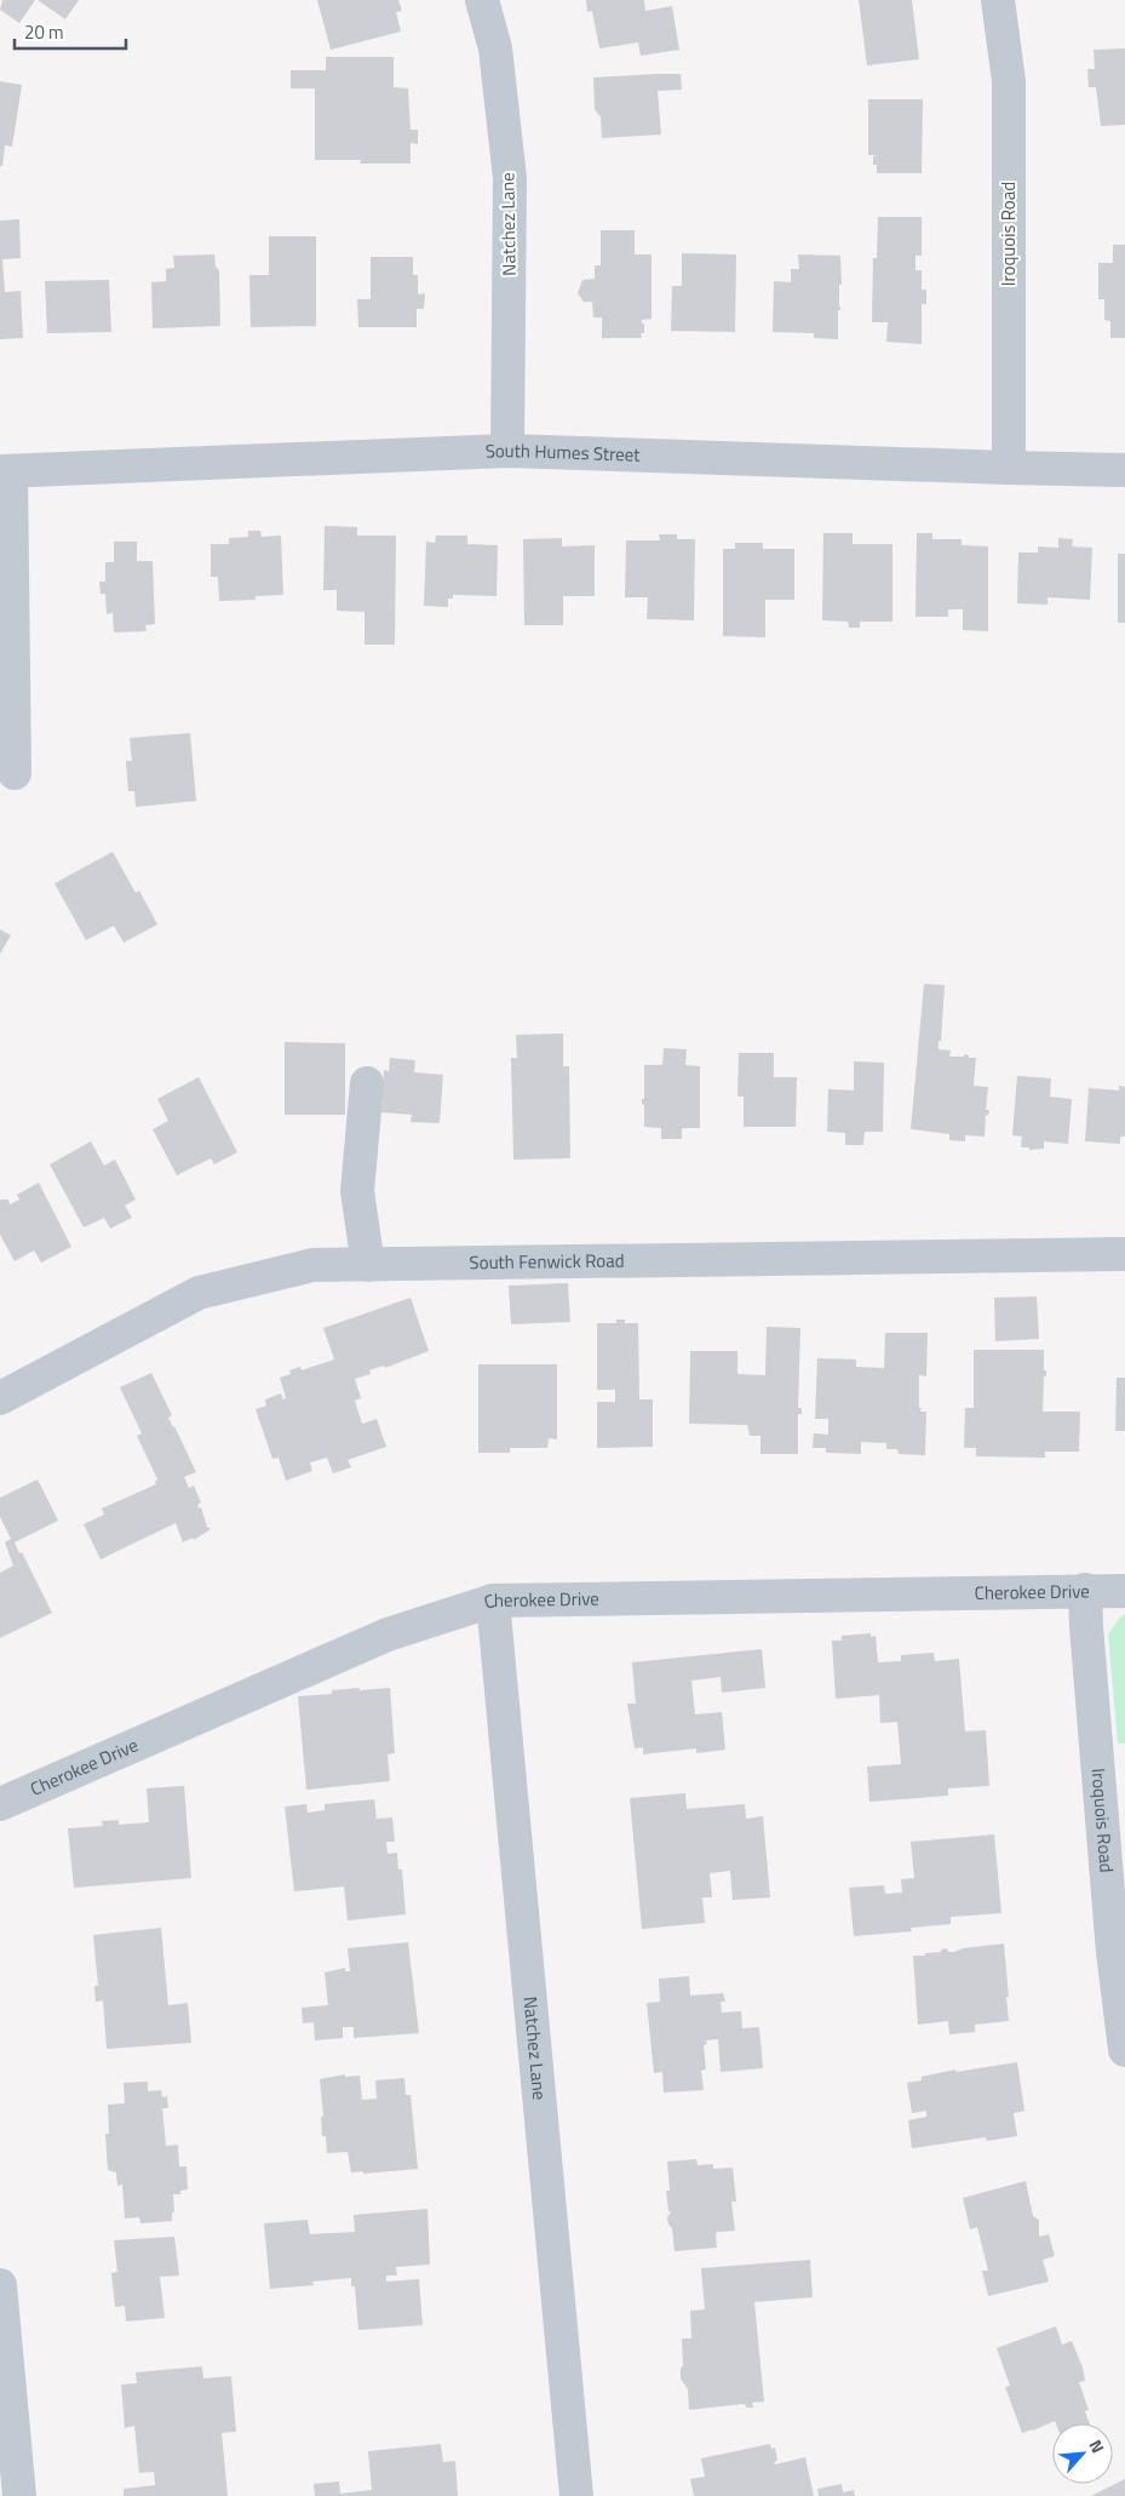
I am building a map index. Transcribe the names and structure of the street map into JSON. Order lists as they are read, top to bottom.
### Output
{
  "streets": {
    "street": [
      "Natchez Lane",
      "Iroquois Road",
      "South Humes Street",
      "South Fenwick Road",
      "Cherokee Drive"
    ]
  },
  "crossings": [
    ["Natchez Lane", "South Humes Street"],
    ["Natchez Lane", "Cherokee Drive"],
    ["Iroquois Road", "South Humes Street"],
    ["Iroquois Road", "Cherokee Drive"]
  ],
  "scale_bar": "20 m",
  "north": "top right"
}
